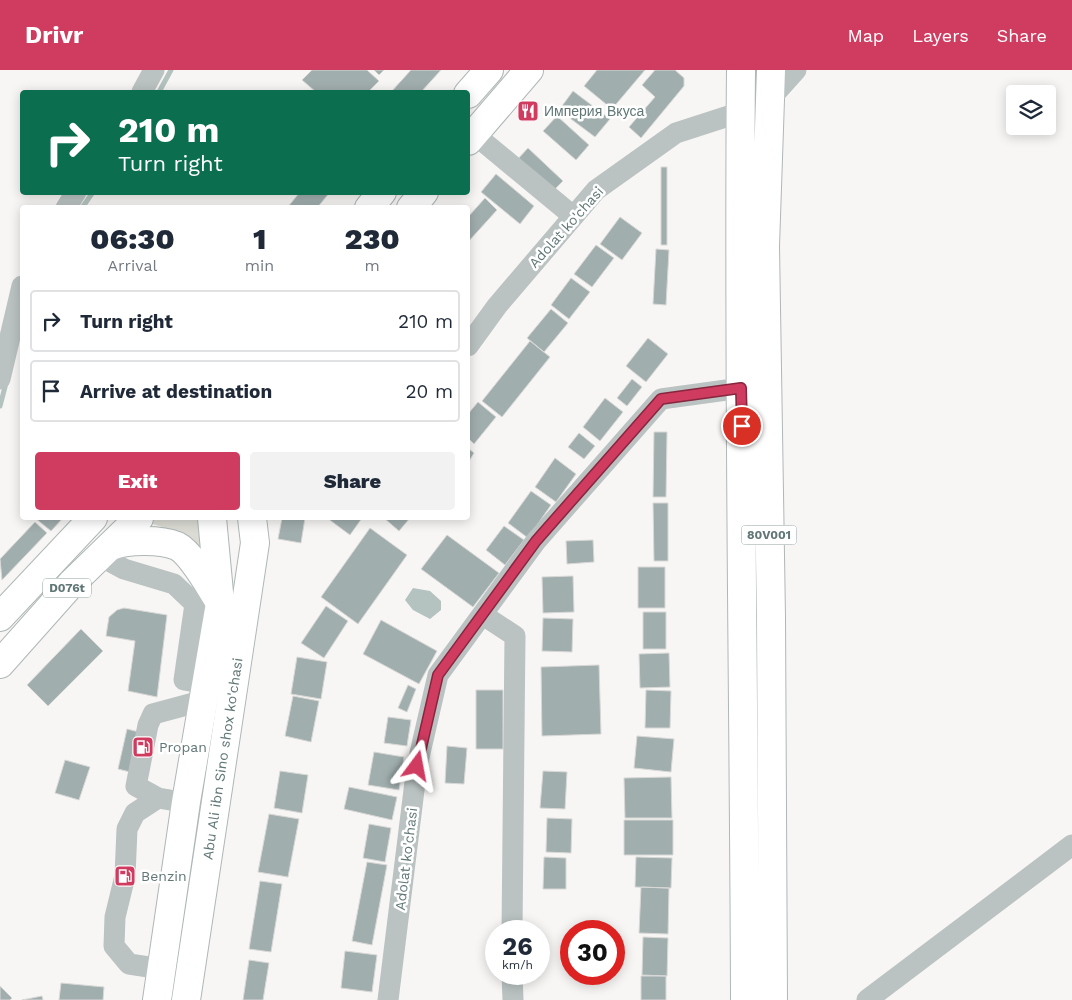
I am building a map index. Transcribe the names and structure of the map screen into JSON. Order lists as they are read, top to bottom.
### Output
{
  "streets": {
    "main road": ["80V001", "D076t", "Abu Ali ibn Sino shox ko'chasi"],
    "street": ["Adolat ko'chasi"]
  },
  "crossings": [
    ["Adolat ko'chasi", "80V001"]
  ],
  "places": {
    "restaurant": ["Империя Вкуса"],
    "fuel station": ["Propan", "Benzin"]
  },
  "page": {
    "header": "Drivr",
    "nav": ["Map", "Layers", "Share"],
    "turn": ["210 m", "Turn right"],
    "eta": [
      "06:30",
      "Arrival",
      "1",
      "min",
      "230",
      "m"
    ],
    "list": [
      {
        "name": "Turn right",
        "value": "210 m"
      },
      {
        "name": "Arrive at destination",
        "value": "20 m"
      }
    ],
    "buttons": ["Exit", "Share"],
    "speed": "26 km/h",
    "limit": "30"
  }
}
